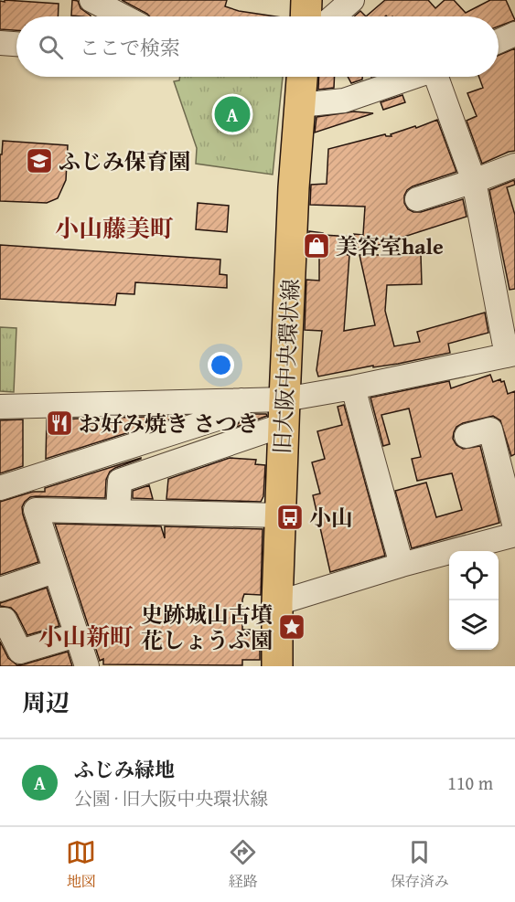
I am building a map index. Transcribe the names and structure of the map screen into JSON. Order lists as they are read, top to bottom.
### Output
{
  "streets": {
    "main road": ["旧大阪中央環状線"]
  },
  "districts": ["小山藤美町", "小山新町"],
  "places": {
    "school or university": ["ふじみ保育園"],
    "shop": ["美容室hale"],
    "restaurant": ["お好み焼き さつき"],
    "bus stop": ["小山"],
    "place": ["史跡城山古墳 花しょうぶ園"]
  },
  "page": {
    "search": "ここで検索",
    "pins": "A",
    "heading": "周辺",
    "list": [
      {
        "mark": "A",
        "name": "ふじみ緑地",
        "note": "公園 · 旧大阪中央環状線",
        "value": "110 m"
      }
    ],
    "nav": ["地図", "経路", "保存済み"]
  }
}
